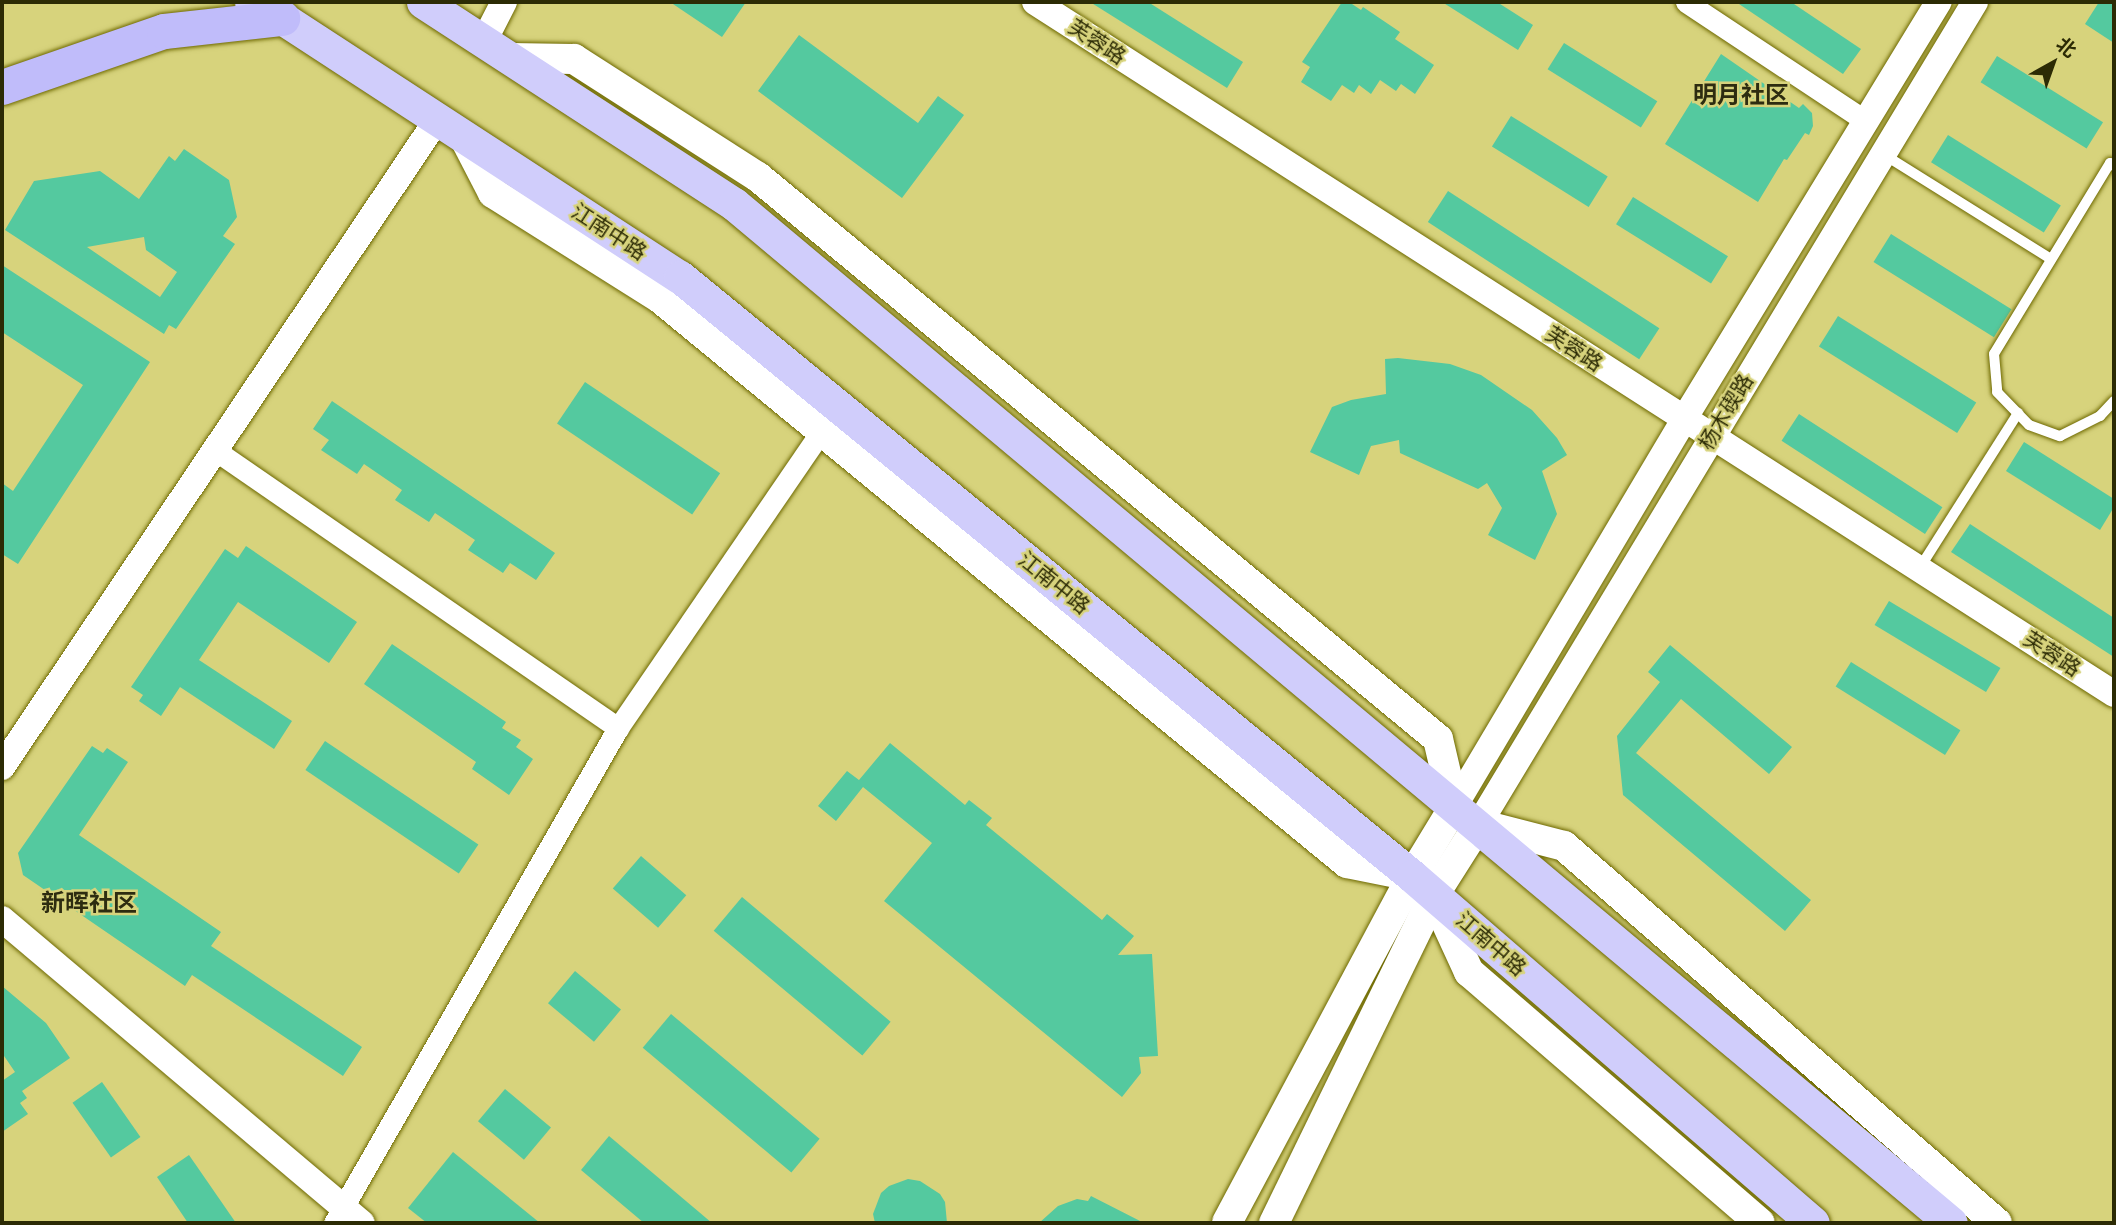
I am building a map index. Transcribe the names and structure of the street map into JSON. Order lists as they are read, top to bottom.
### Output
{
  "streets": {
    "main road": ["江南中路"],
    "street": ["芙蓉路", "杨木碶路"]
  },
  "crossings": [
    ["芙蓉路", "杨木碶路"]
  ],
  "districts": ["明月社区", "新晖社区"],
  "north": "top right"
}
